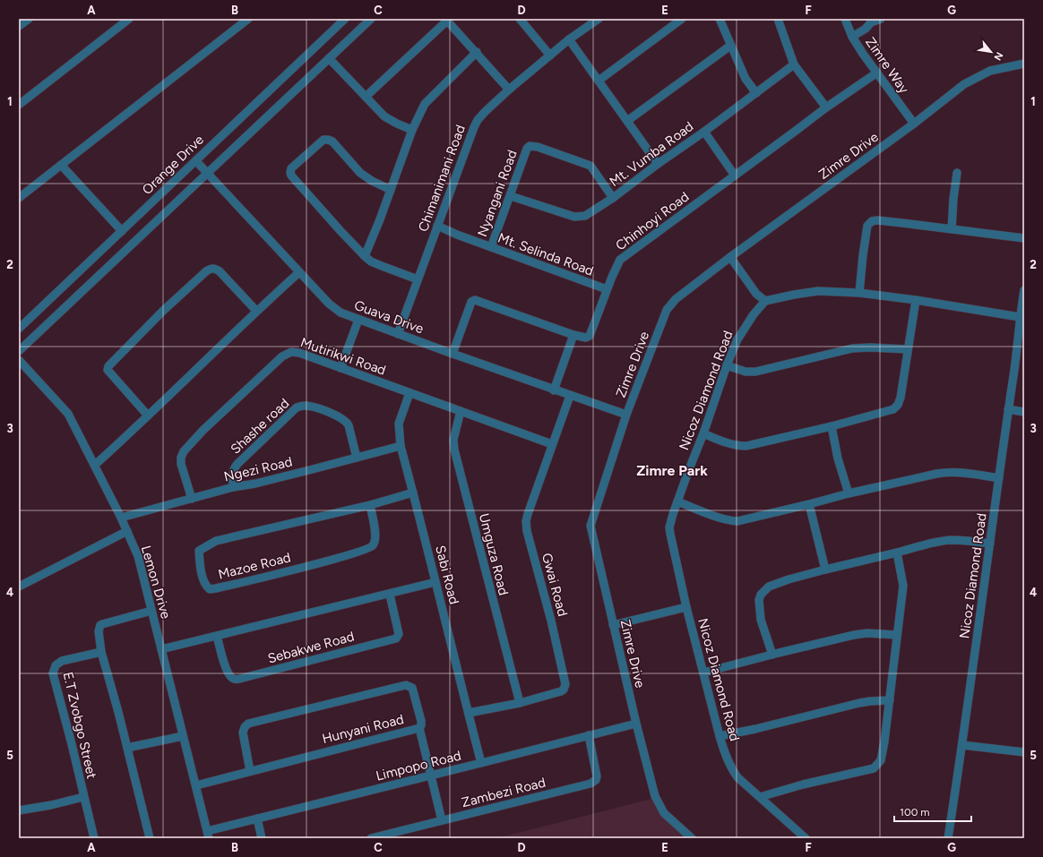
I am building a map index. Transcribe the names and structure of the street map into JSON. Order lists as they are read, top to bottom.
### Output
{
  "streets": {
    "street": [
      "Zimre Way",
      "Mt. Vumba Road",
      "Zimre Drive",
      "Orange Drive",
      "Chimanimani Road",
      "Nyangani Road",
      "Chinhoyi Road",
      "Mt. Selinda Road",
      "Guava Drive",
      "Mutirikwi Road",
      "Nicoz Diamond Road",
      "Shashe road",
      "Ngezi Road",
      "Umguza Road",
      "Mazoe Road",
      "Sabi Road",
      "Lemon Drive",
      "Gwai Road",
      "Sebakwe Road",
      "E.T Zvobgo Street",
      "Hunyani Road",
      "Limpopo Road",
      "Zambezi Road"
    ]
  },
  "crossings": [
    ["Zimre Way", "Zimre Drive"],
    ["Zimre Way", "Chinhoyi Road"],
    ["Mt. Vumba Road", "Nyangani Road"],
    ["Zimre Drive", "Guava Drive"],
    ["Zimre Drive", "Limpopo Road"],
    ["Orange Drive", "Guava Drive"],
    ["Chimanimani Road", "Mt. Selinda Road"],
    ["Chimanimani Road", "Guava Drive"],
    ["Nyangani Road", "Mt. Selinda Road"],
    ["Chinhoyi Road", "Mt. Selinda Road"],
    ["Chinhoyi Road", "Guava Drive"],
    ["Guava Drive", "Gwai Road"],
    ["Mutirikwi Road", "Ngezi Road"],
    ["Mutirikwi Road", "Umguza Road"],
    ["Mutirikwi Road", "Sabi Road"],
    ["Mutirikwi Road", "Gwai Road"],
    ["Shashe road", "Ngezi Road"],
    ["Ngezi Road", "Sabi Road"],
    ["Ngezi Road", "Lemon Drive"],
    ["Umguza Road", "Gwai Road"],
    ["Mazoe Road", "Sabi Road"],
    ["Sabi Road", "Gwai Road"],
    ["Sabi Road", "Limpopo Road"],
    ["Lemon Drive", "Hunyani Road"],
    ["Lemon Drive", "Limpopo Road"],
    ["Limpopo Road", "Zambezi Road"]
  ],
  "districts": ["Zimre Park"],
  "scale_bar": "100 m",
  "north": "bottom right",
  "grid": {
    "columns": [
      "A",
      "B",
      "C",
      "D",
      "E",
      "F",
      "G"
    ],
    "rows": [
      "1",
      "2",
      "3",
      "4",
      "5"
    ]
  }
}
